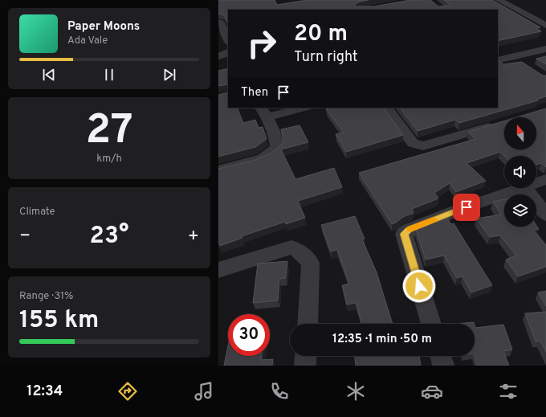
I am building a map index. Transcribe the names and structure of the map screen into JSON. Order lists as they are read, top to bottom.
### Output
{
  "north": "top",
  "page": {
    "turn": ["20 m", "Turn right"],
    "song": ["Paper Moons", "Ada Vale"],
    "then": "Then",
    "tile": [
      ["27", "km/h"],
      "Climate",
      ["Range · 31%", "155 km"]
    ],
    "heat": ["−", "23°", "+"],
    "limit": "30",
    "trip": "12:35 · 1 min · 50 m",
    "tabs": "12:34"
  }
}
